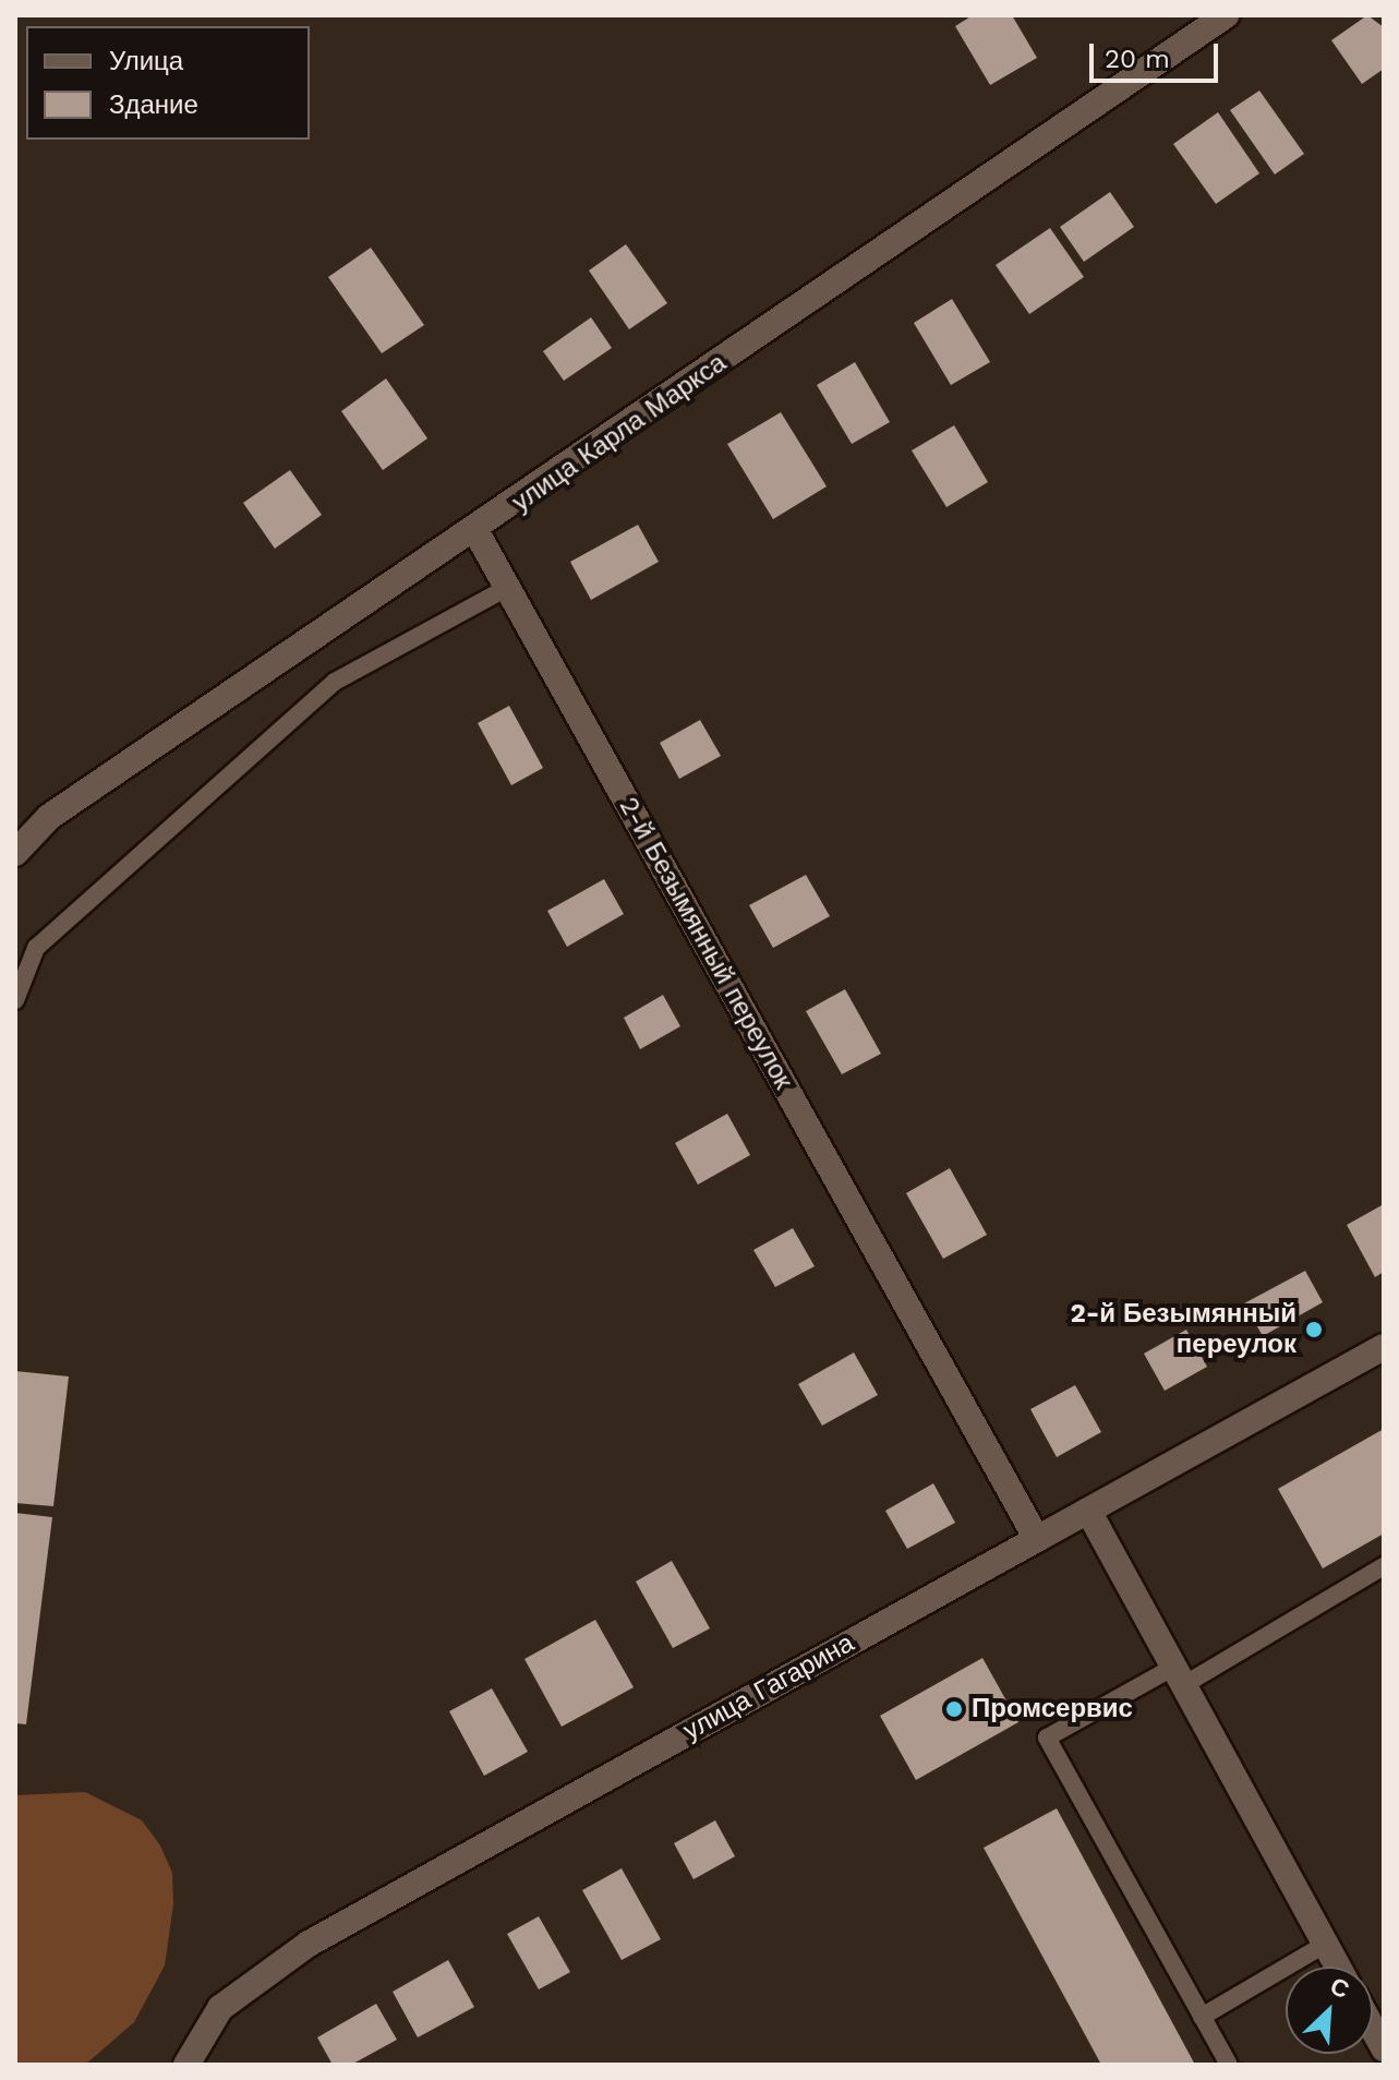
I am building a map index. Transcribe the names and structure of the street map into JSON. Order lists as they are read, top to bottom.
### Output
{
  "streets": {
    "main road": ["улица Карла Маркса", "2-й Безымянный переулок", "улица Гагарина"]
  },
  "crossings": [
    ["улица Карла Маркса", "2-й Безымянный переулок"],
    ["2-й Безымянный переулок", "улица Гагарина"]
  ],
  "places": ["2-й Безымянный переулок", "Промсервис"],
  "legend": ["Улица", "Здание"],
  "scale_bar": "20 m",
  "north": "top right"
}
